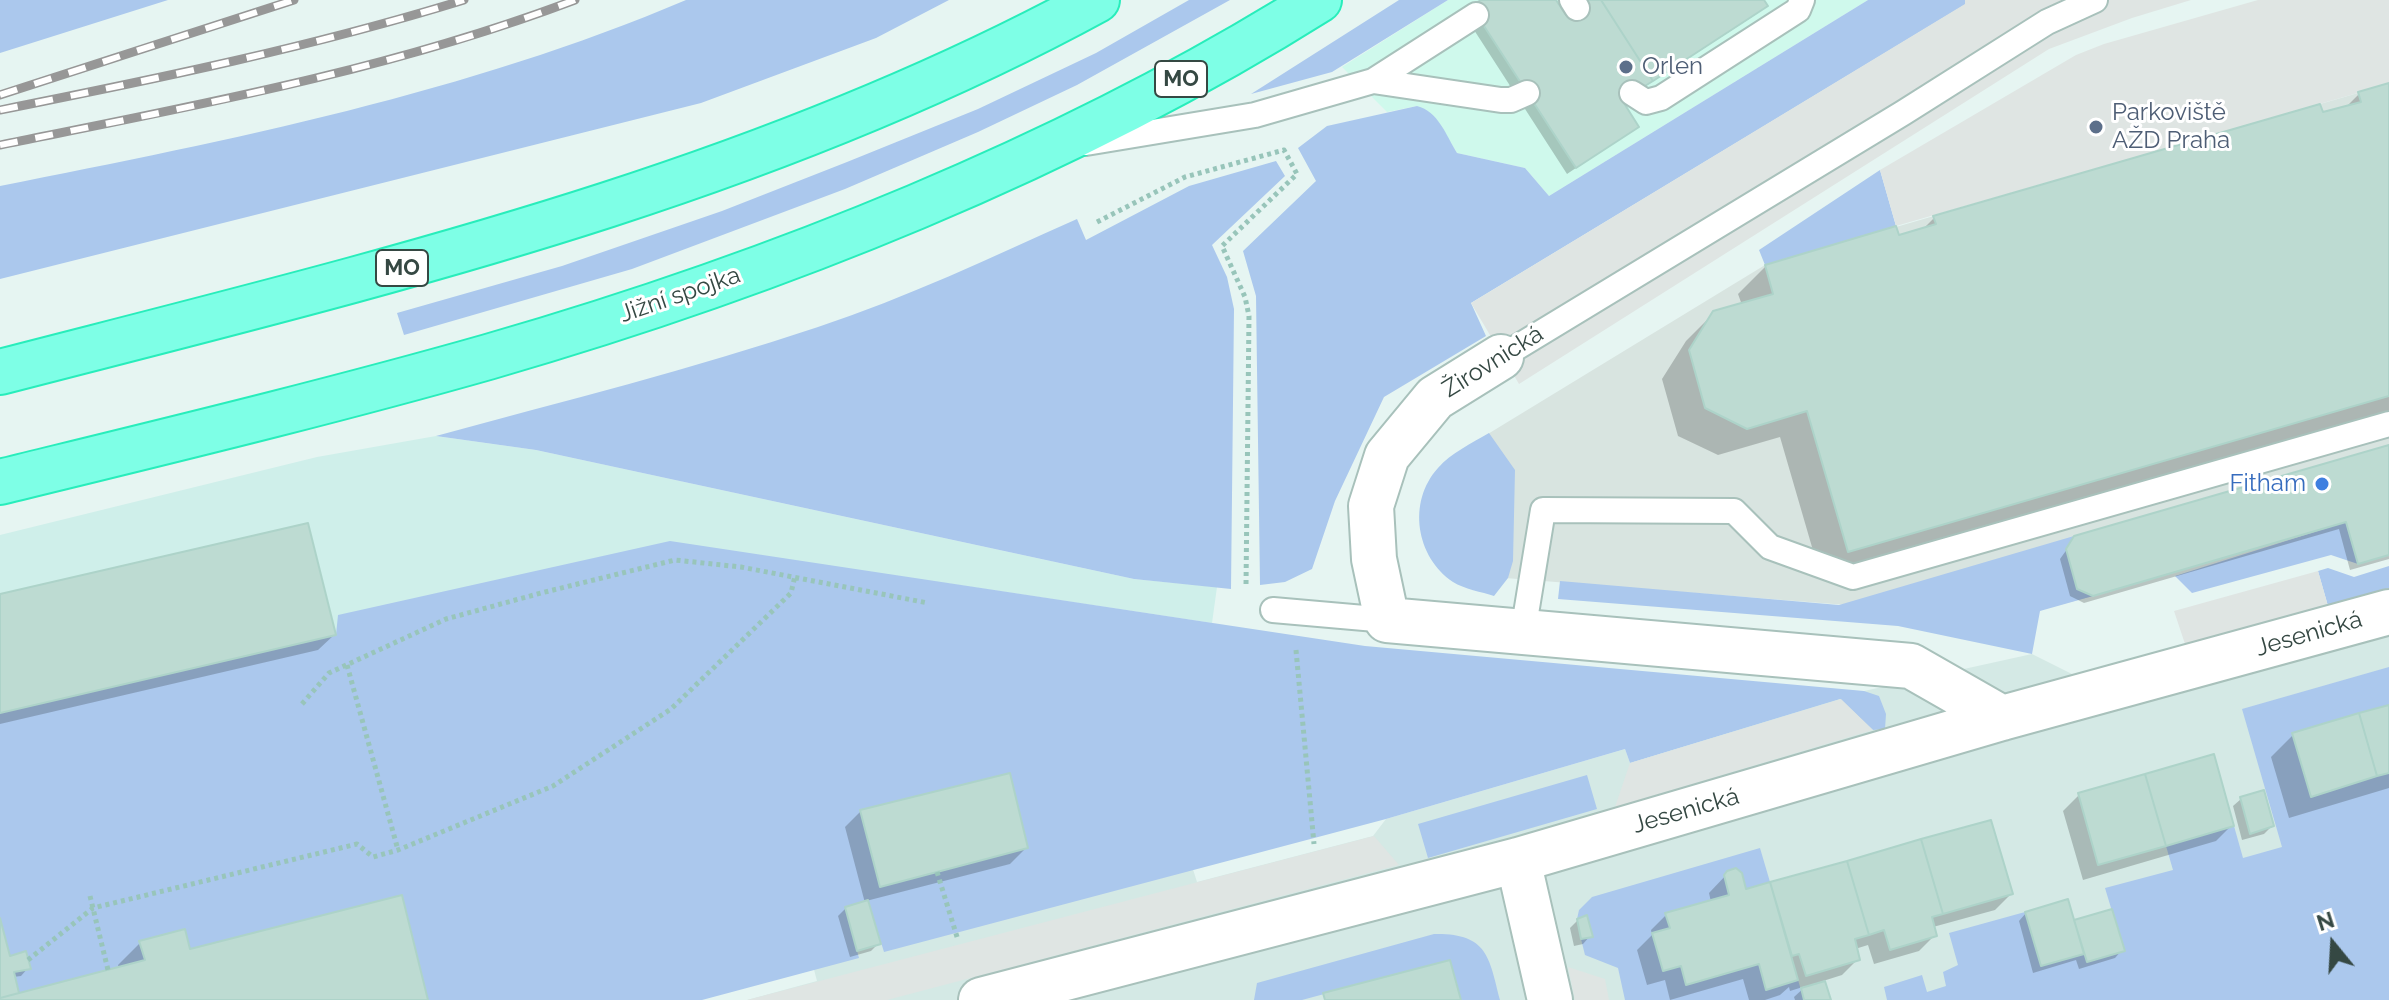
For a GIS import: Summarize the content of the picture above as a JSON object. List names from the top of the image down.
{
  "streets": {
    "highway": ["MO", "Jižní spojka"],
    "street": ["Žirovnická", "Jesenická"]
  },
  "places": ["Orlen", "Parkoviště AŽD Praha", "Fitham"],
  "north": "top"
}
